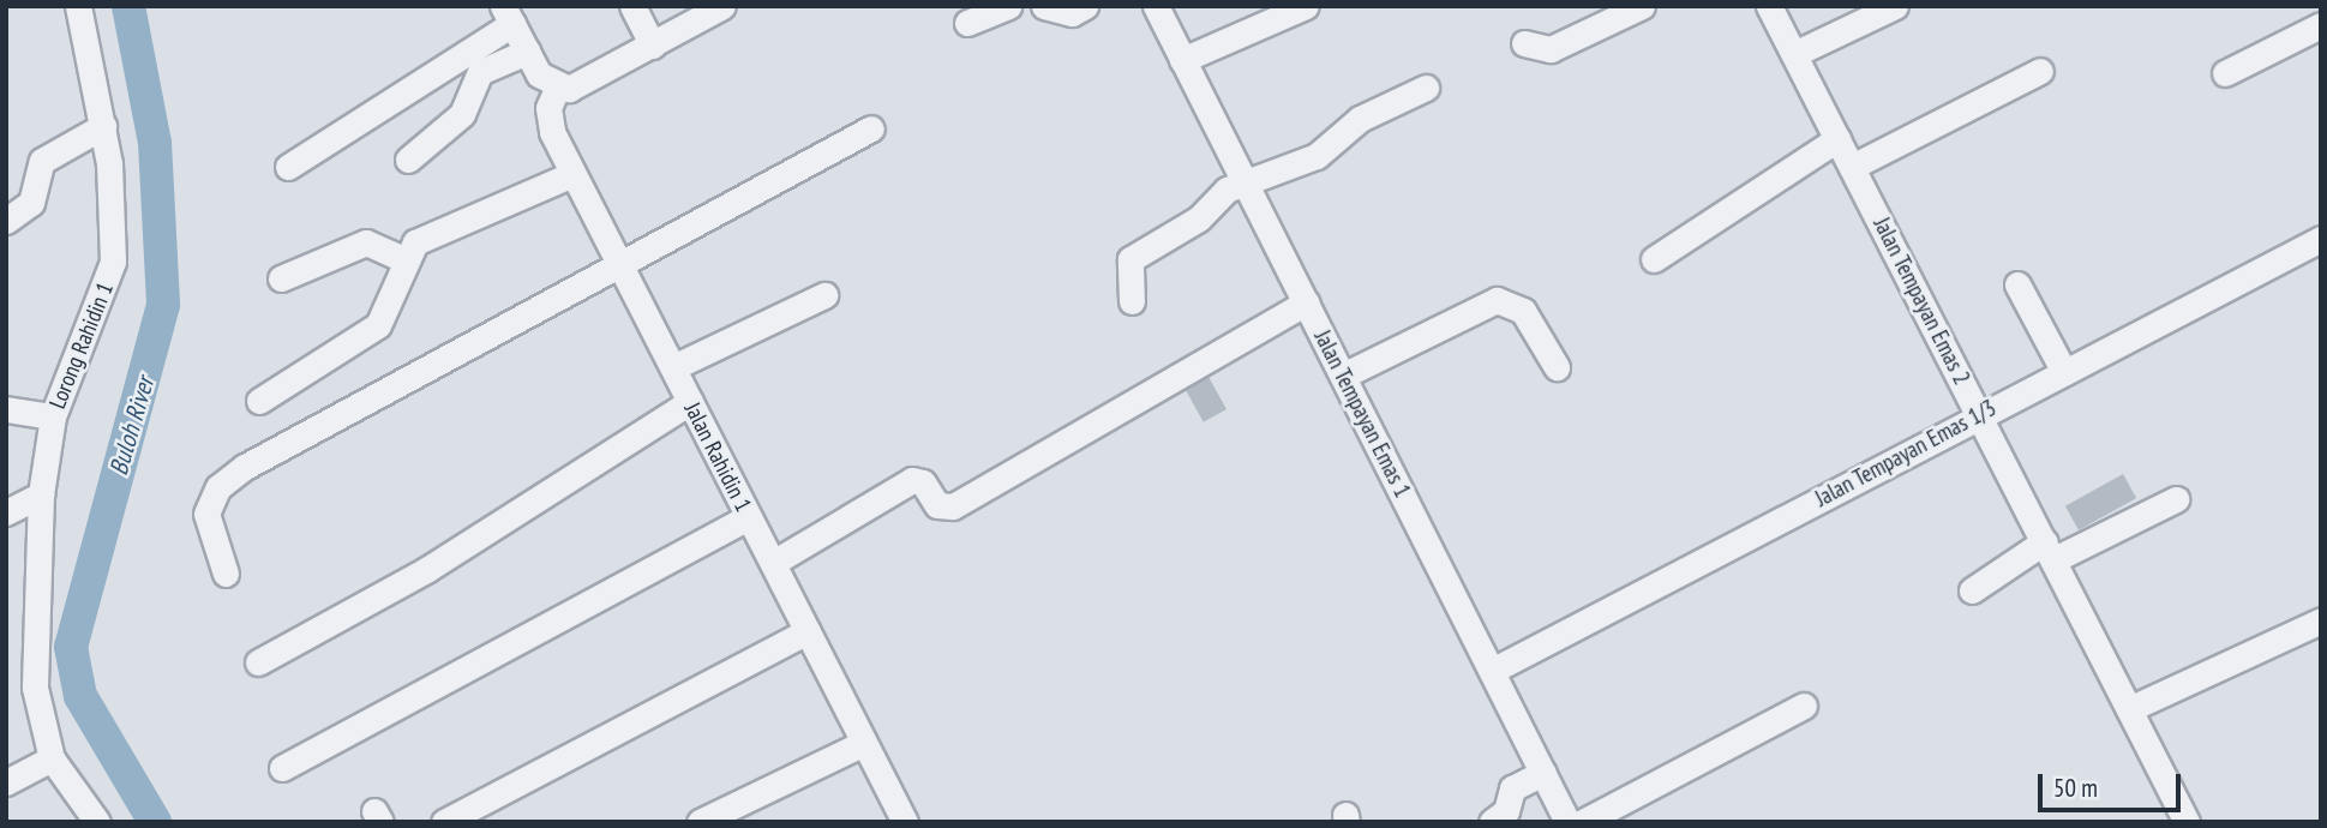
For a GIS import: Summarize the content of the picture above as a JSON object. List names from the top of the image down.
{
  "streets": {
    "street": [
      "Jalan Tempayan Emas 2",
      "Lorong Rahidin 1",
      "Jalan Tempayan Emas 1",
      "Jalan Tempayan Emas 1/3",
      "Jalan Rahidin 1"
    ]
  },
  "crossings": [
    ["Jalan Tempayan Emas 2", "Jalan Tempayan Emas 1/3"],
    ["Jalan Tempayan Emas 1", "Jalan Tempayan Emas 1/3"]
  ],
  "water": ["Buloh River"],
  "scale_bar": "50 m"
}
